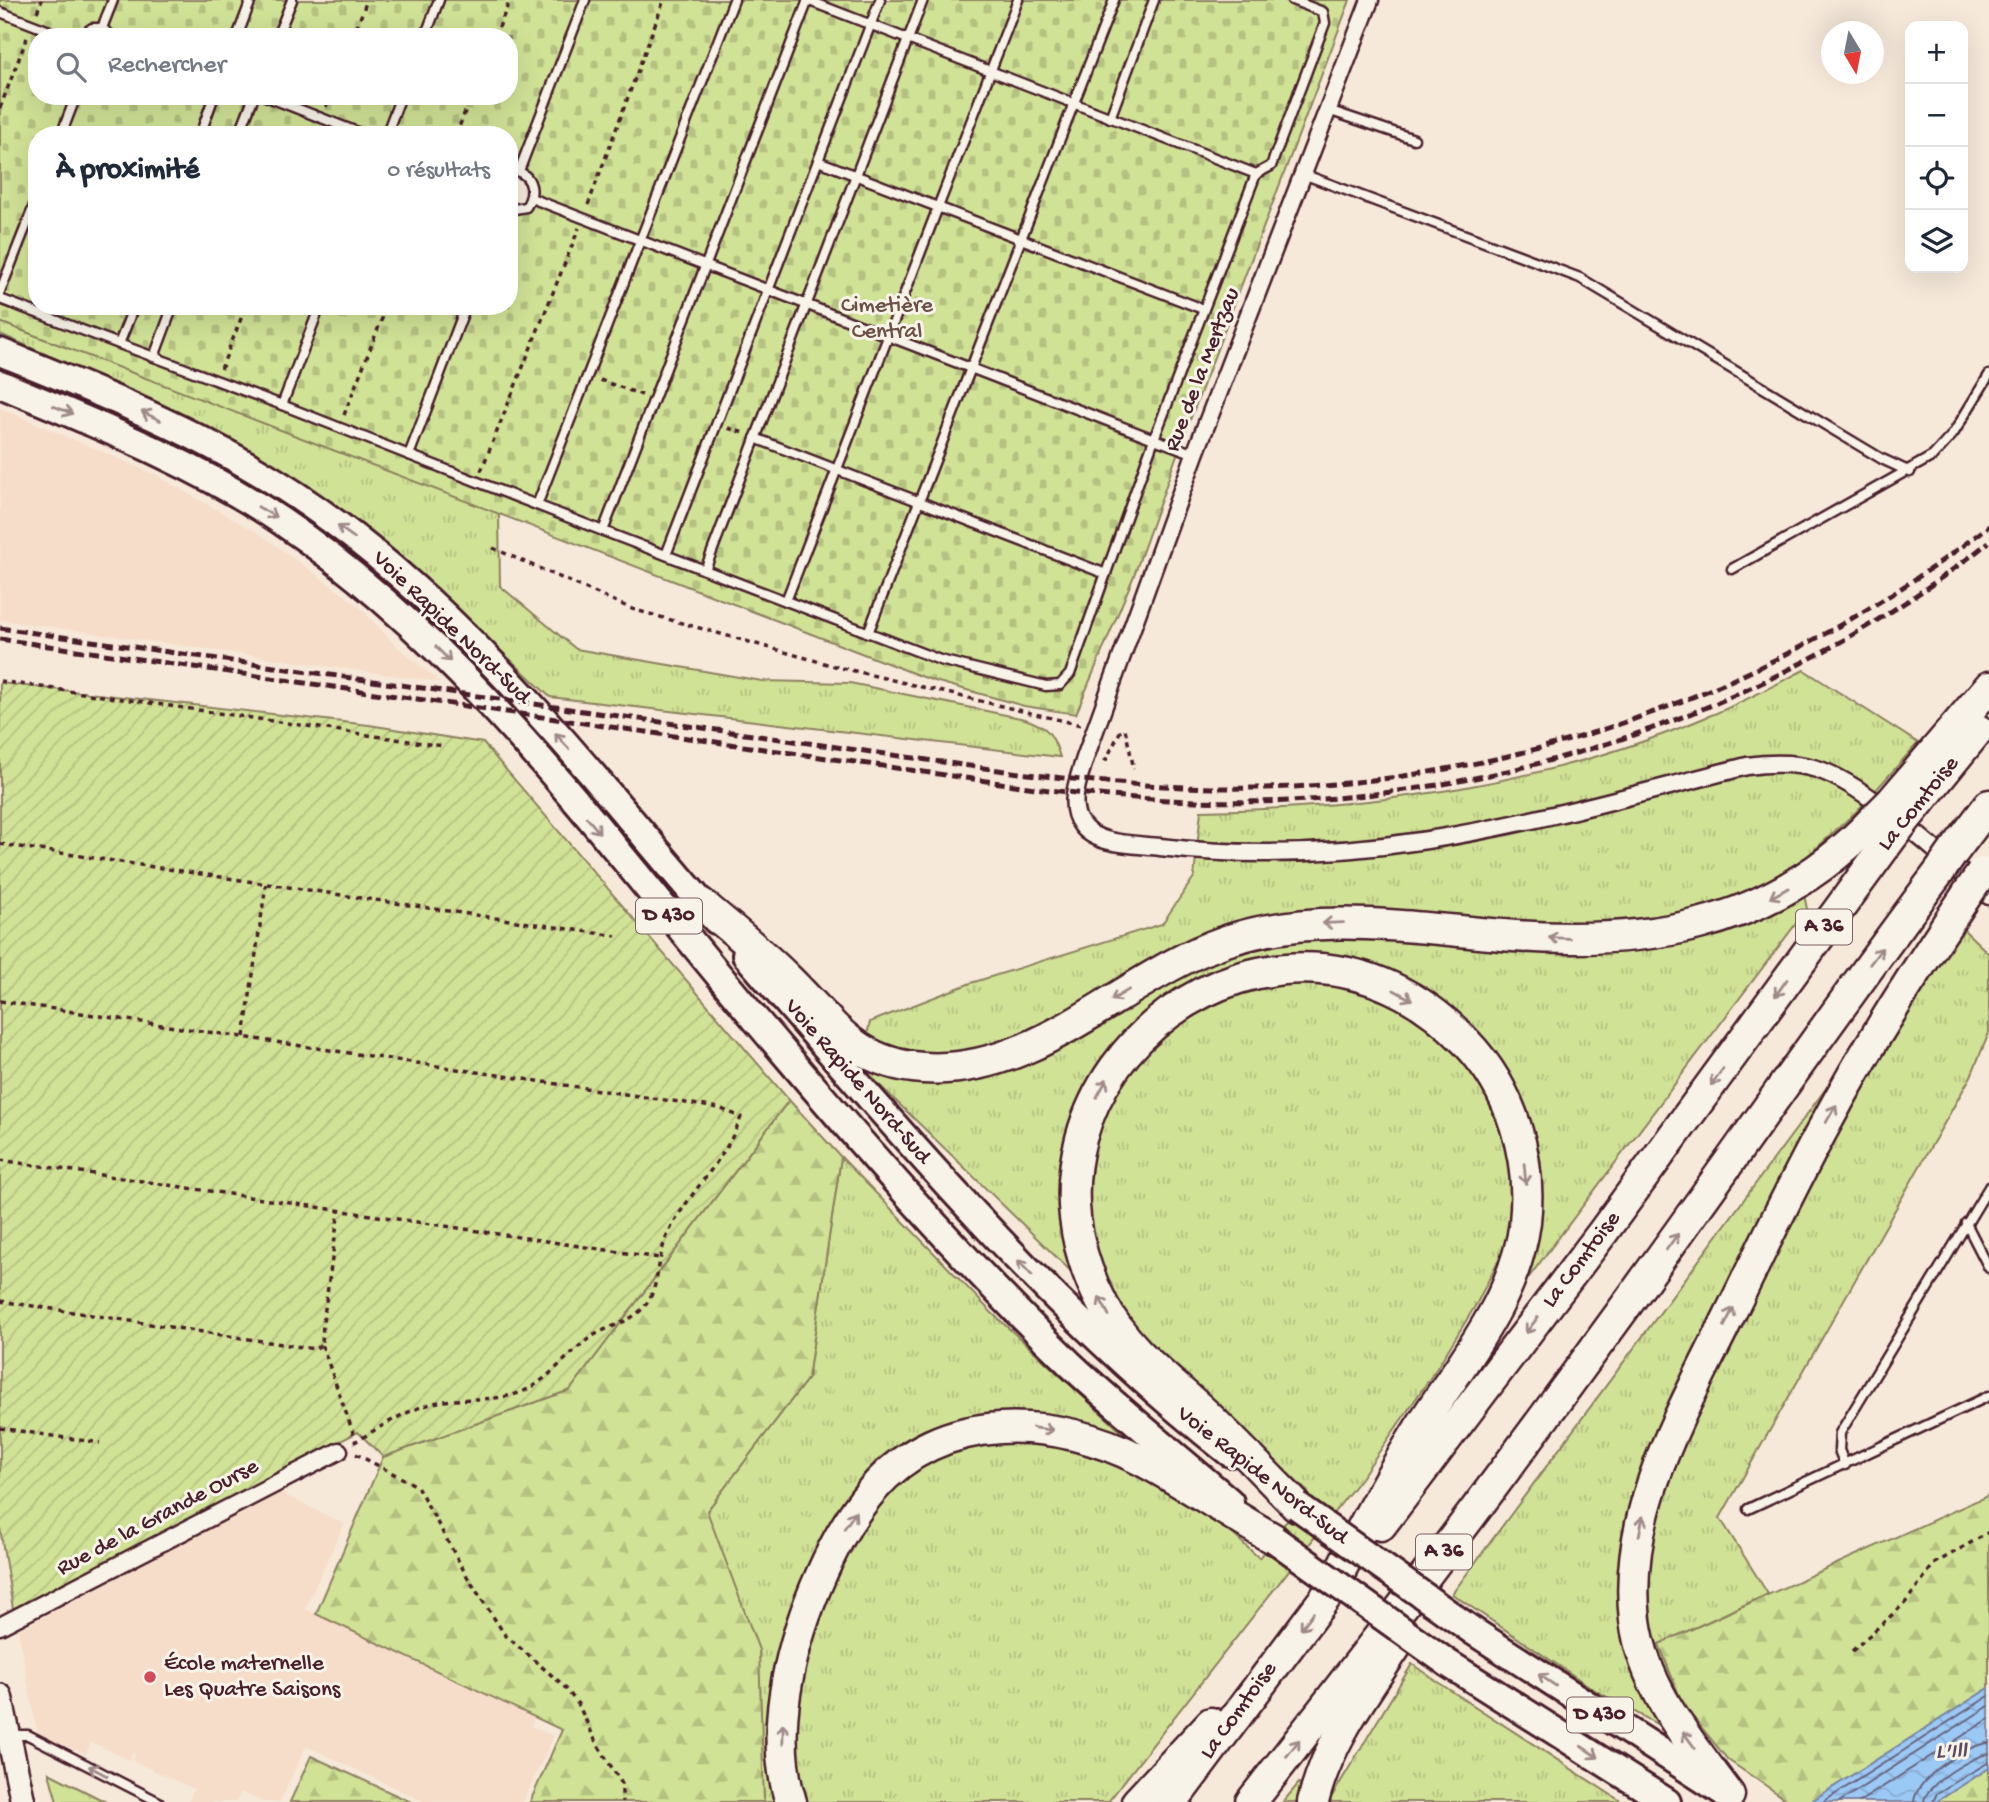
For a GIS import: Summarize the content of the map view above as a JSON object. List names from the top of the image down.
{
  "streets": {
    "highway": [
      "Voie Rapide Nord-Sud",
      "La Comtoise",
      "D 430",
      "A 36"
    ],
    "street": ["Rue de la Mertzau", "Rue de la Grande Ourse"]
  },
  "water": ["L'Ill"],
  "parks": ["Cimetière Central"],
  "places": ["École maternelle Les Quatre Saisons"],
  "north": "bottom",
  "page": {
    "map_buttons": ["+", "−"],
    "search": "Rechercher",
    "heading": ["À proximité", "0 résultats"]
  }
}
